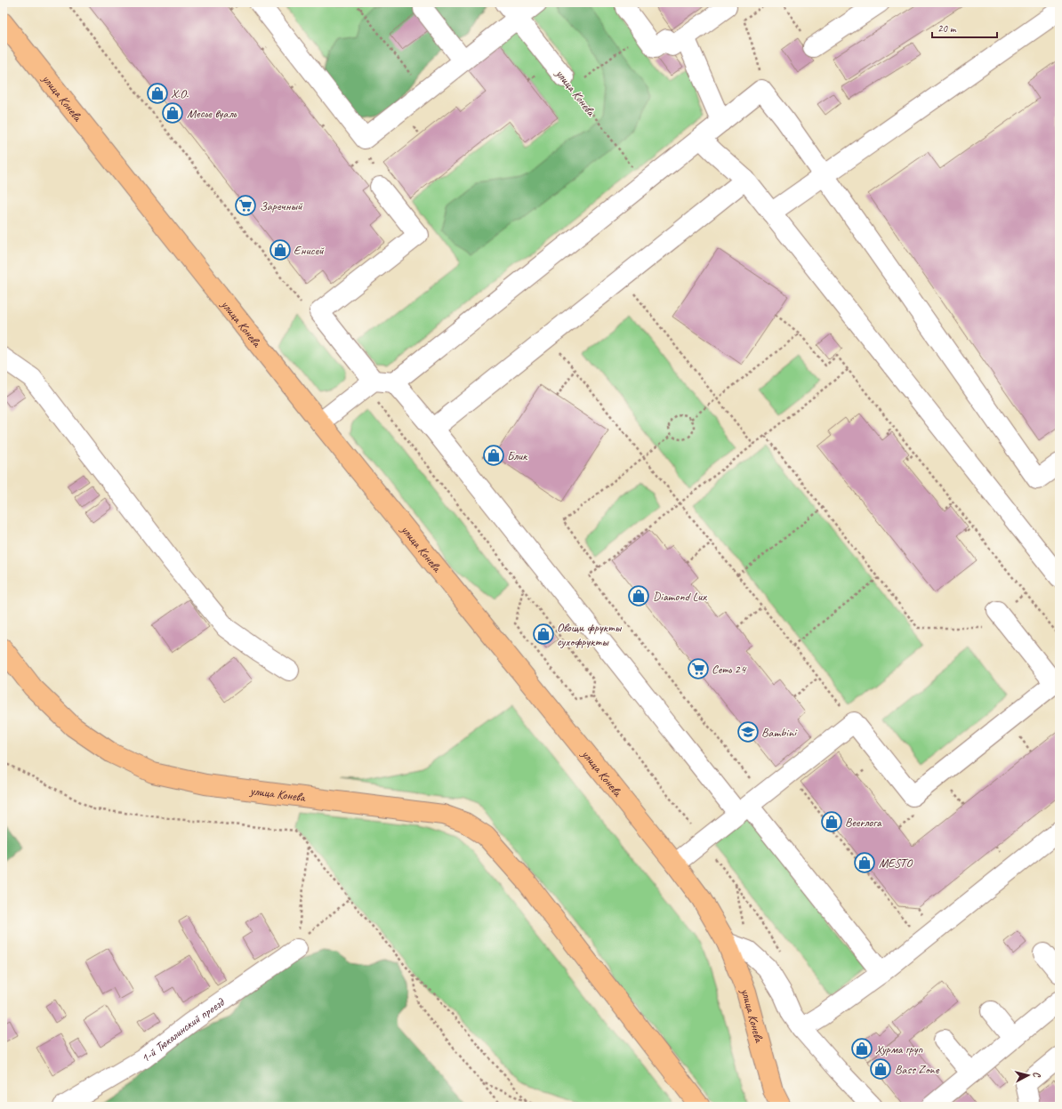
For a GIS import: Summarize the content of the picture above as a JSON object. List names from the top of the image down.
{
  "streets": {
    "main road": ["улица Конева"],
    "street": ["1-й Тюкалинский проезд"]
  },
  "places": {
    "shop": [
      "X.O.",
      "Месье вуаль",
      "Енисей",
      "Блик",
      "Diamond Lux",
      "Овощи фрукты сухофрукты",
      "Beerлога",
      "MESTO",
      "Хурма груп",
      "Bass Zone"
    ],
    "supermarket": ["Заречный", "Сеть 24"],
    "school or university": ["Bambini"]
  },
  "scale_bar": "20 m",
  "north": "right"
}
